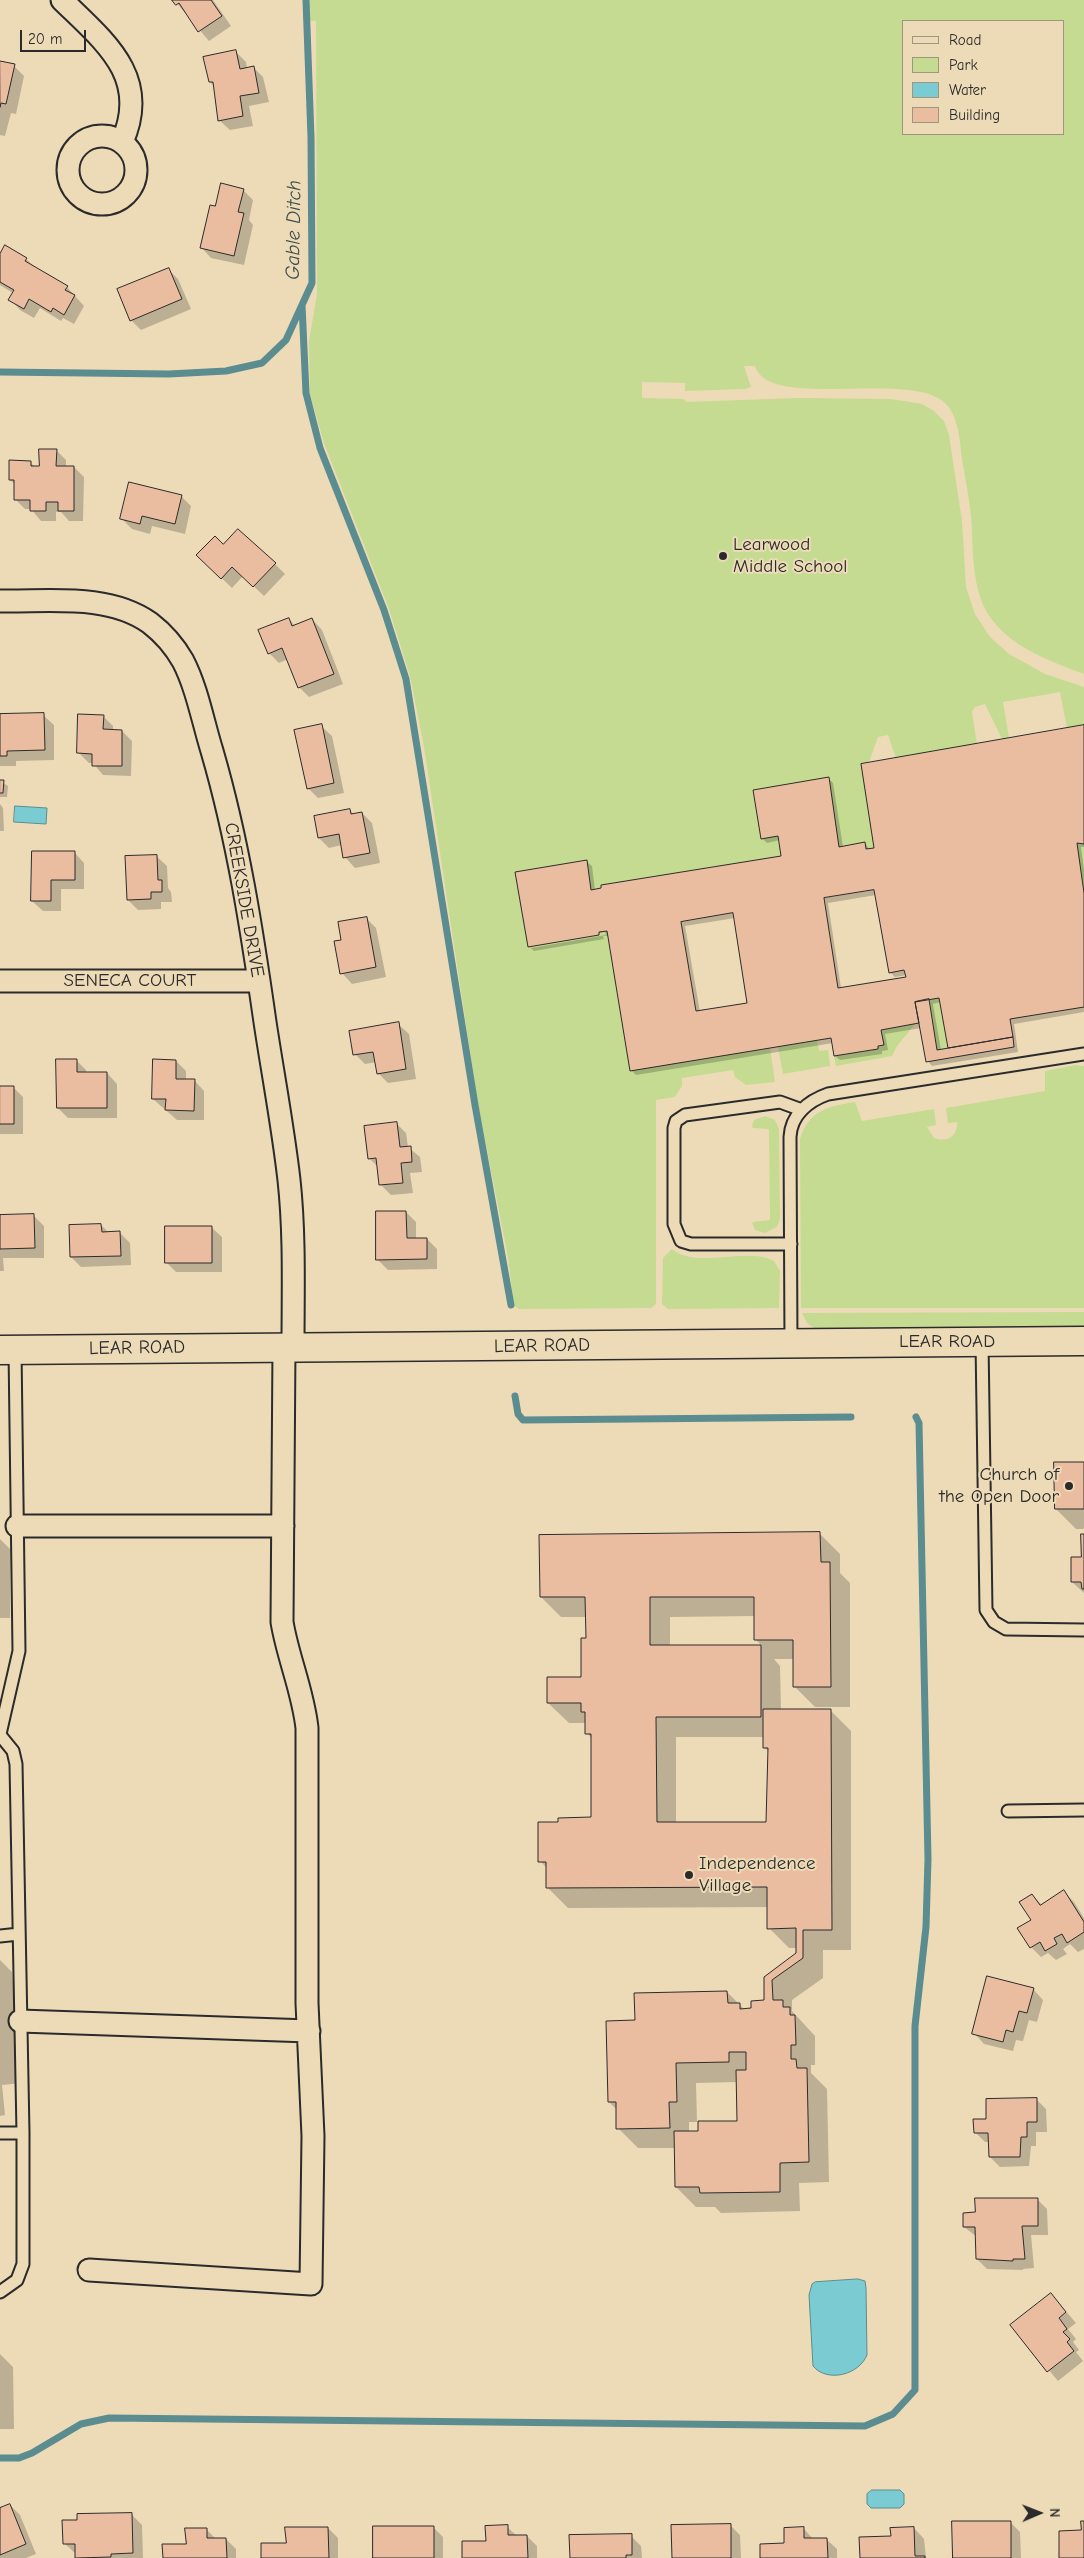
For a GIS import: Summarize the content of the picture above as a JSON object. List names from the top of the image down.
{
  "streets": {
    "street": ["CREEKSIDE DRIVE", "SENECA COURT", "LEAR ROAD"]
  },
  "crossings": [
    ["CREEKSIDE DRIVE", "SENECA COURT"],
    ["CREEKSIDE DRIVE", "LEAR ROAD"]
  ],
  "water": ["Gable Ditch"],
  "places": ["Learwood Middle School", "Church of the Open Door", "Independence Village"],
  "legend": [
    "Road",
    "Park",
    "Water",
    "Building"
  ],
  "scale_bar": "20 m",
  "north": "right"
}
